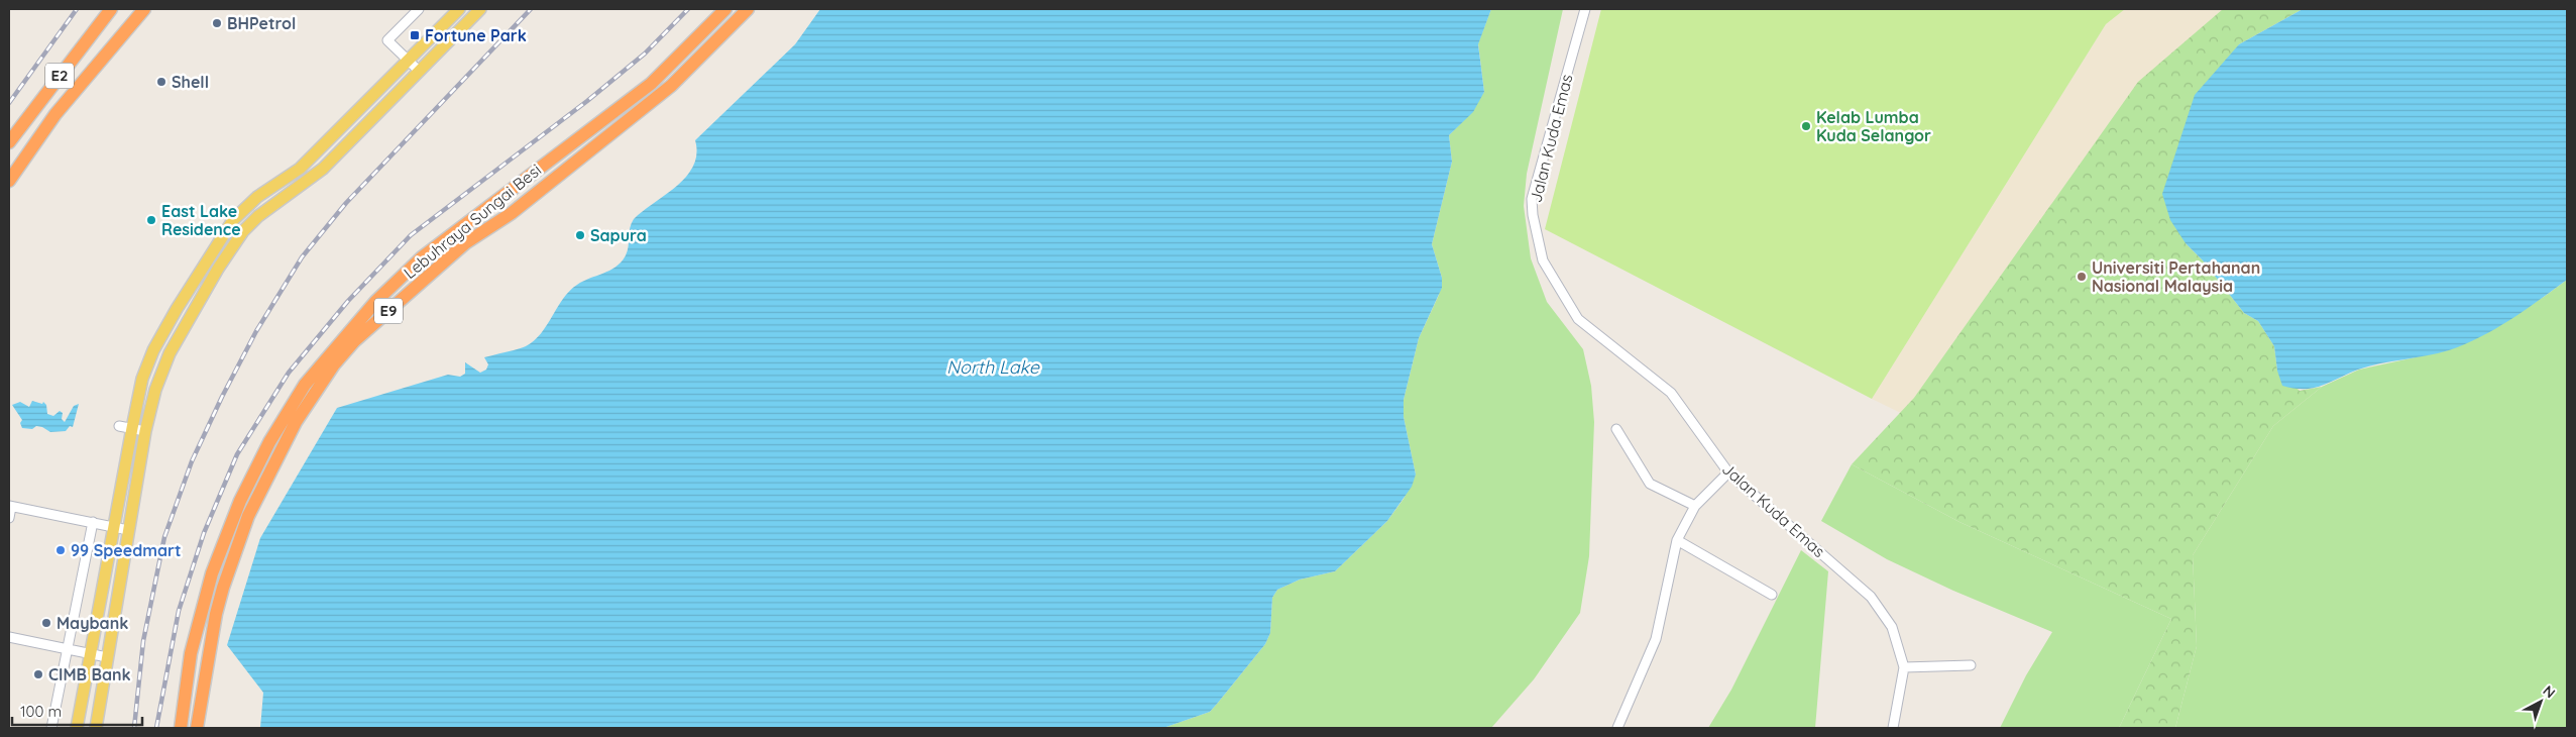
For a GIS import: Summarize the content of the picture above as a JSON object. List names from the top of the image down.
{
  "streets": {
    "highway": ["E2", "Lebuhraya Sungai Besi", "E9"],
    "street": ["Jalan Kuda Emas"]
  },
  "water": ["North Lake"],
  "places": {
    "other": [
      "BHPetrol",
      "Shell",
      "Kelab Lumba Kuda Selangor",
      "East Lake Residence",
      "Sapura",
      "Universiti Pertahanan Nasional Malaysia",
      "99 Speedmart",
      "Maybank",
      "CIMB Bank"
    ],
    "transit": ["Fortune Park"]
  },
  "scale_bar": "100 m",
  "north": "top right"
}
